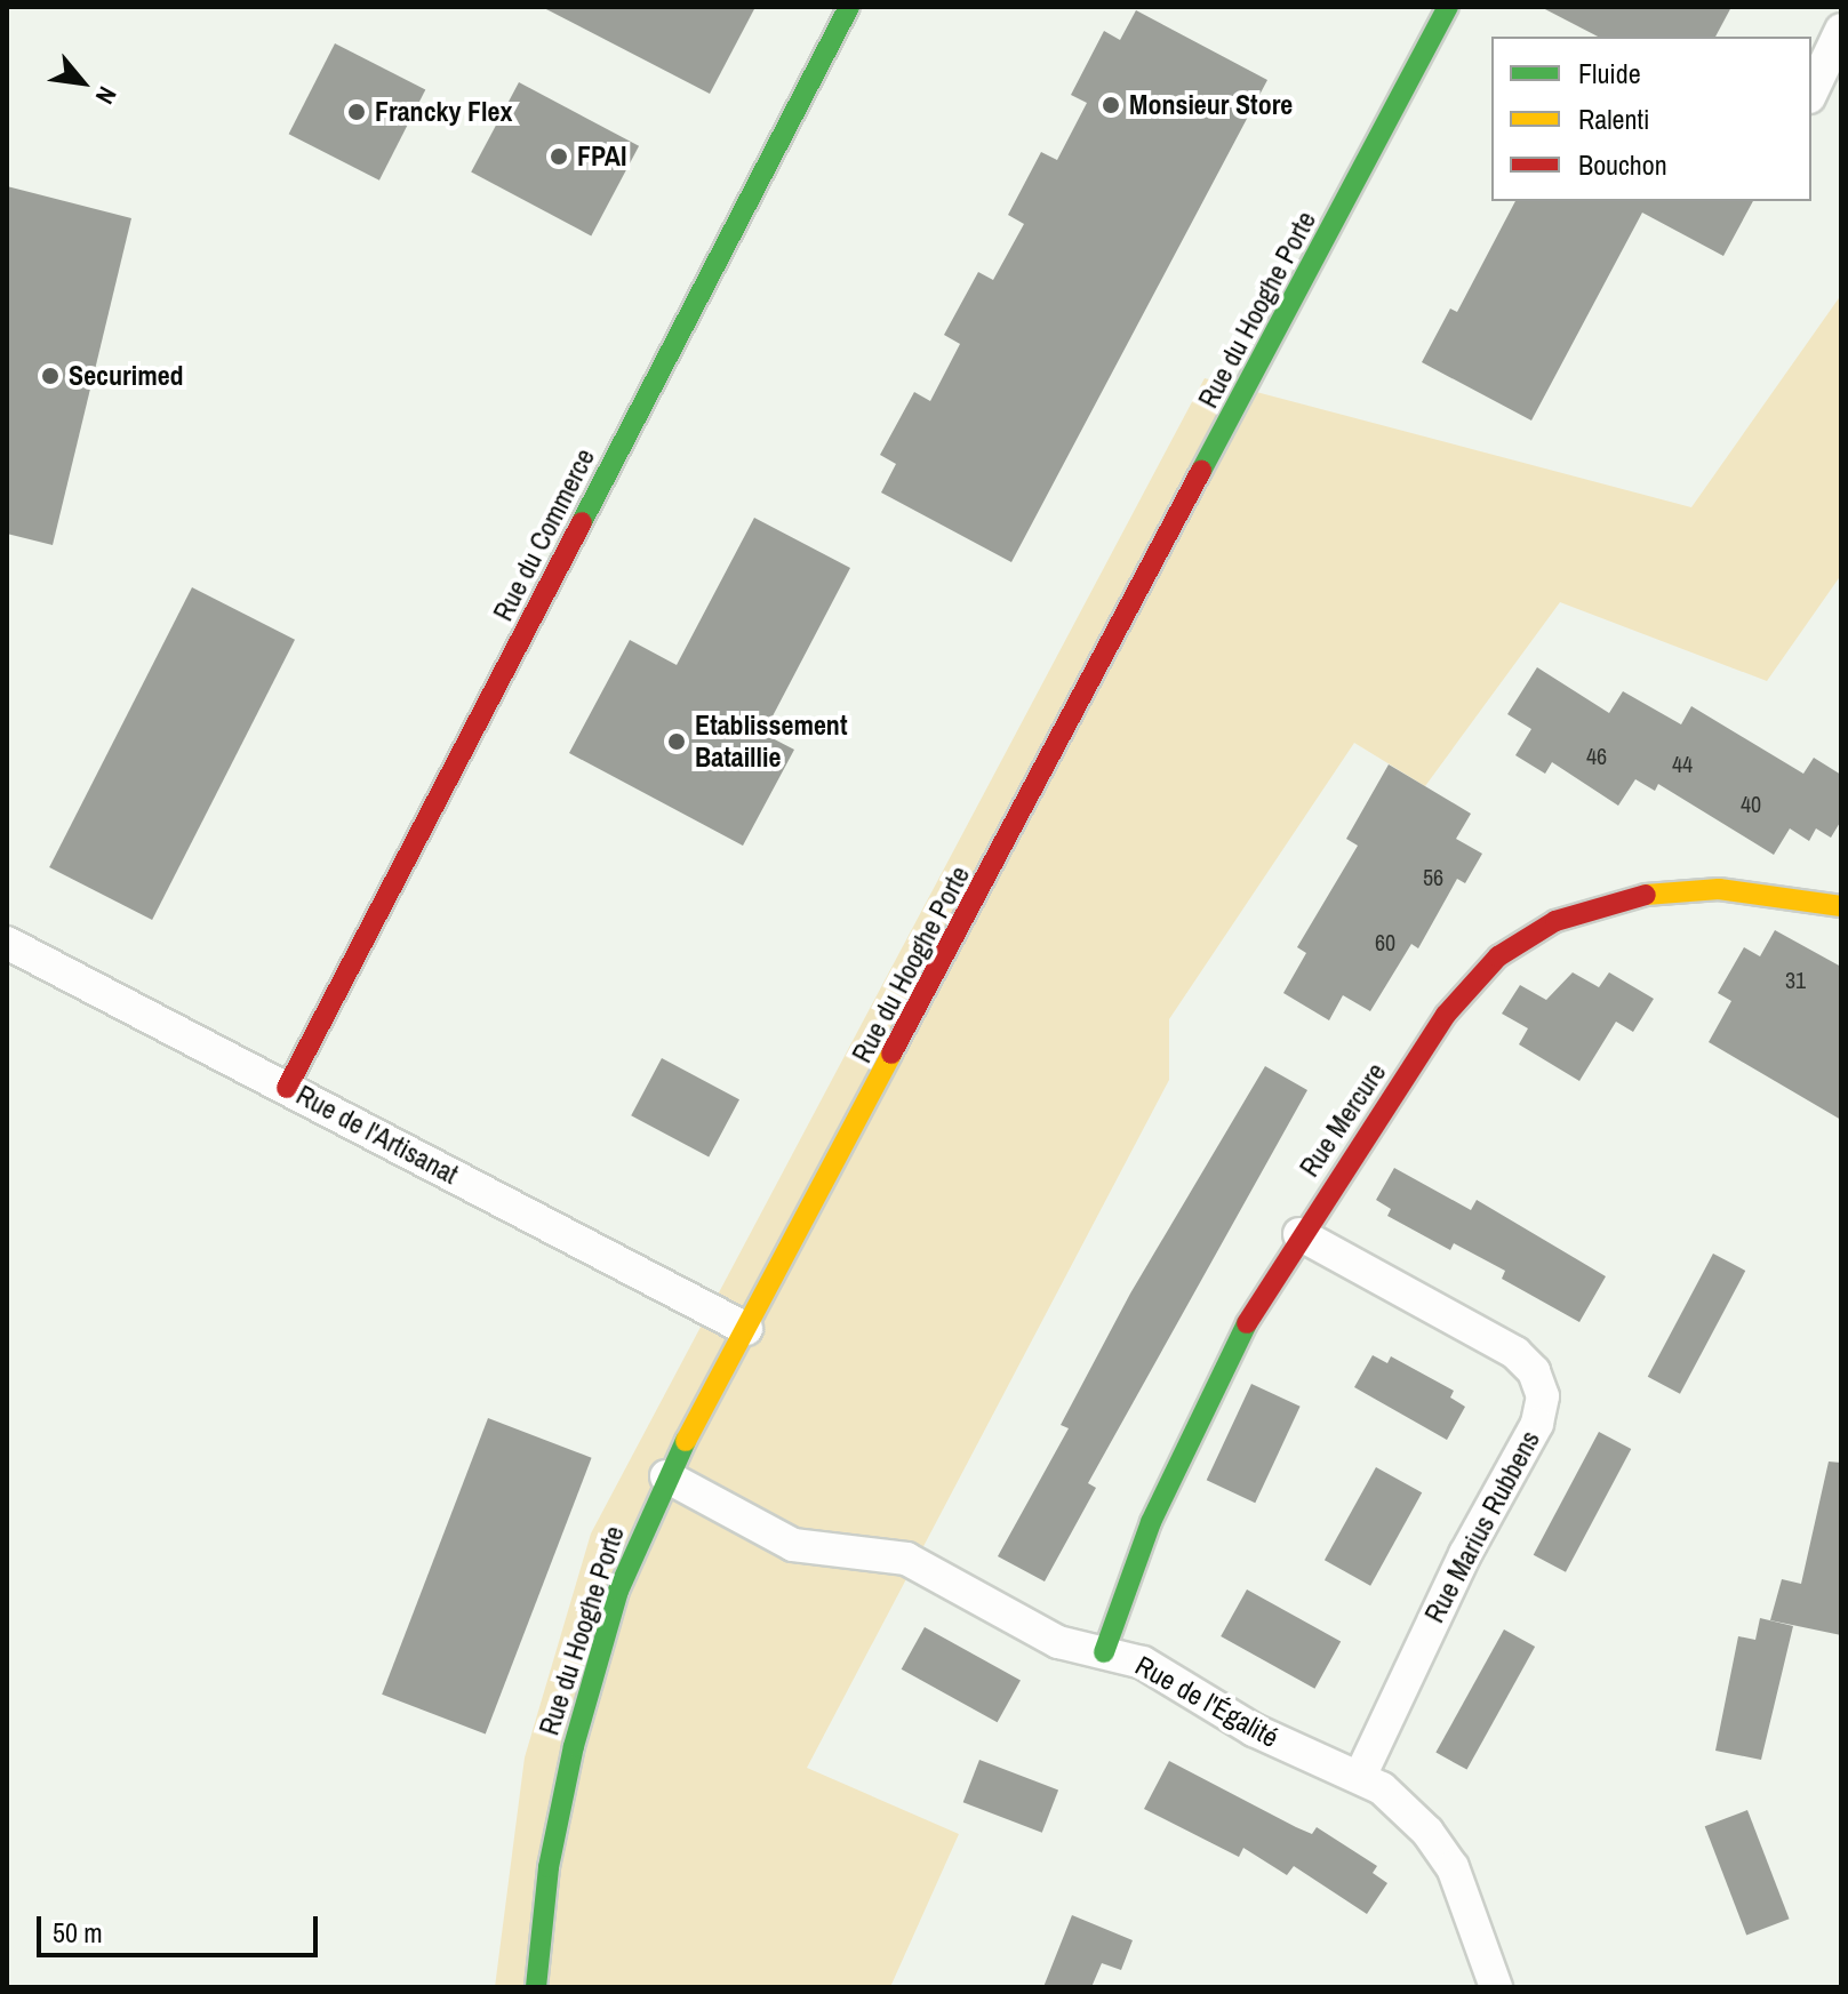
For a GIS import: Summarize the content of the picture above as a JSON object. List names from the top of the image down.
{
  "streets": {
    "street": [
      "Rue du Hooghe Porte",
      "Rue du Commerce",
      "Rue Mercure",
      "Rue de l'Artisanat",
      "Rue Marius Rubbens",
      "Rue de l'Égalité"
    ]
  },
  "crossings": [
    ["Rue du Hooghe Porte", "Rue de l'Artisanat"],
    ["Rue du Hooghe Porte", "Rue de l'Égalité"],
    ["Rue du Commerce", "Rue de l'Artisanat"],
    ["Rue Mercure", "Rue Marius Rubbens"],
    ["Rue Mercure", "Rue de l'Égalité"],
    ["Rue Marius Rubbens", "Rue de l'Égalité"]
  ],
  "places": [
    "Monsieur Store",
    "Francky Flex",
    "FPAI",
    "Securimed",
    "Etablissement Bataillie"
  ],
  "house_numbers": [
    "46",
    "44",
    "40",
    "56",
    "60",
    "31"
  ],
  "legend": ["Fluide", "Ralenti", "Bouchon"],
  "scale_bar": "50 m",
  "north": "bottom right"
}
